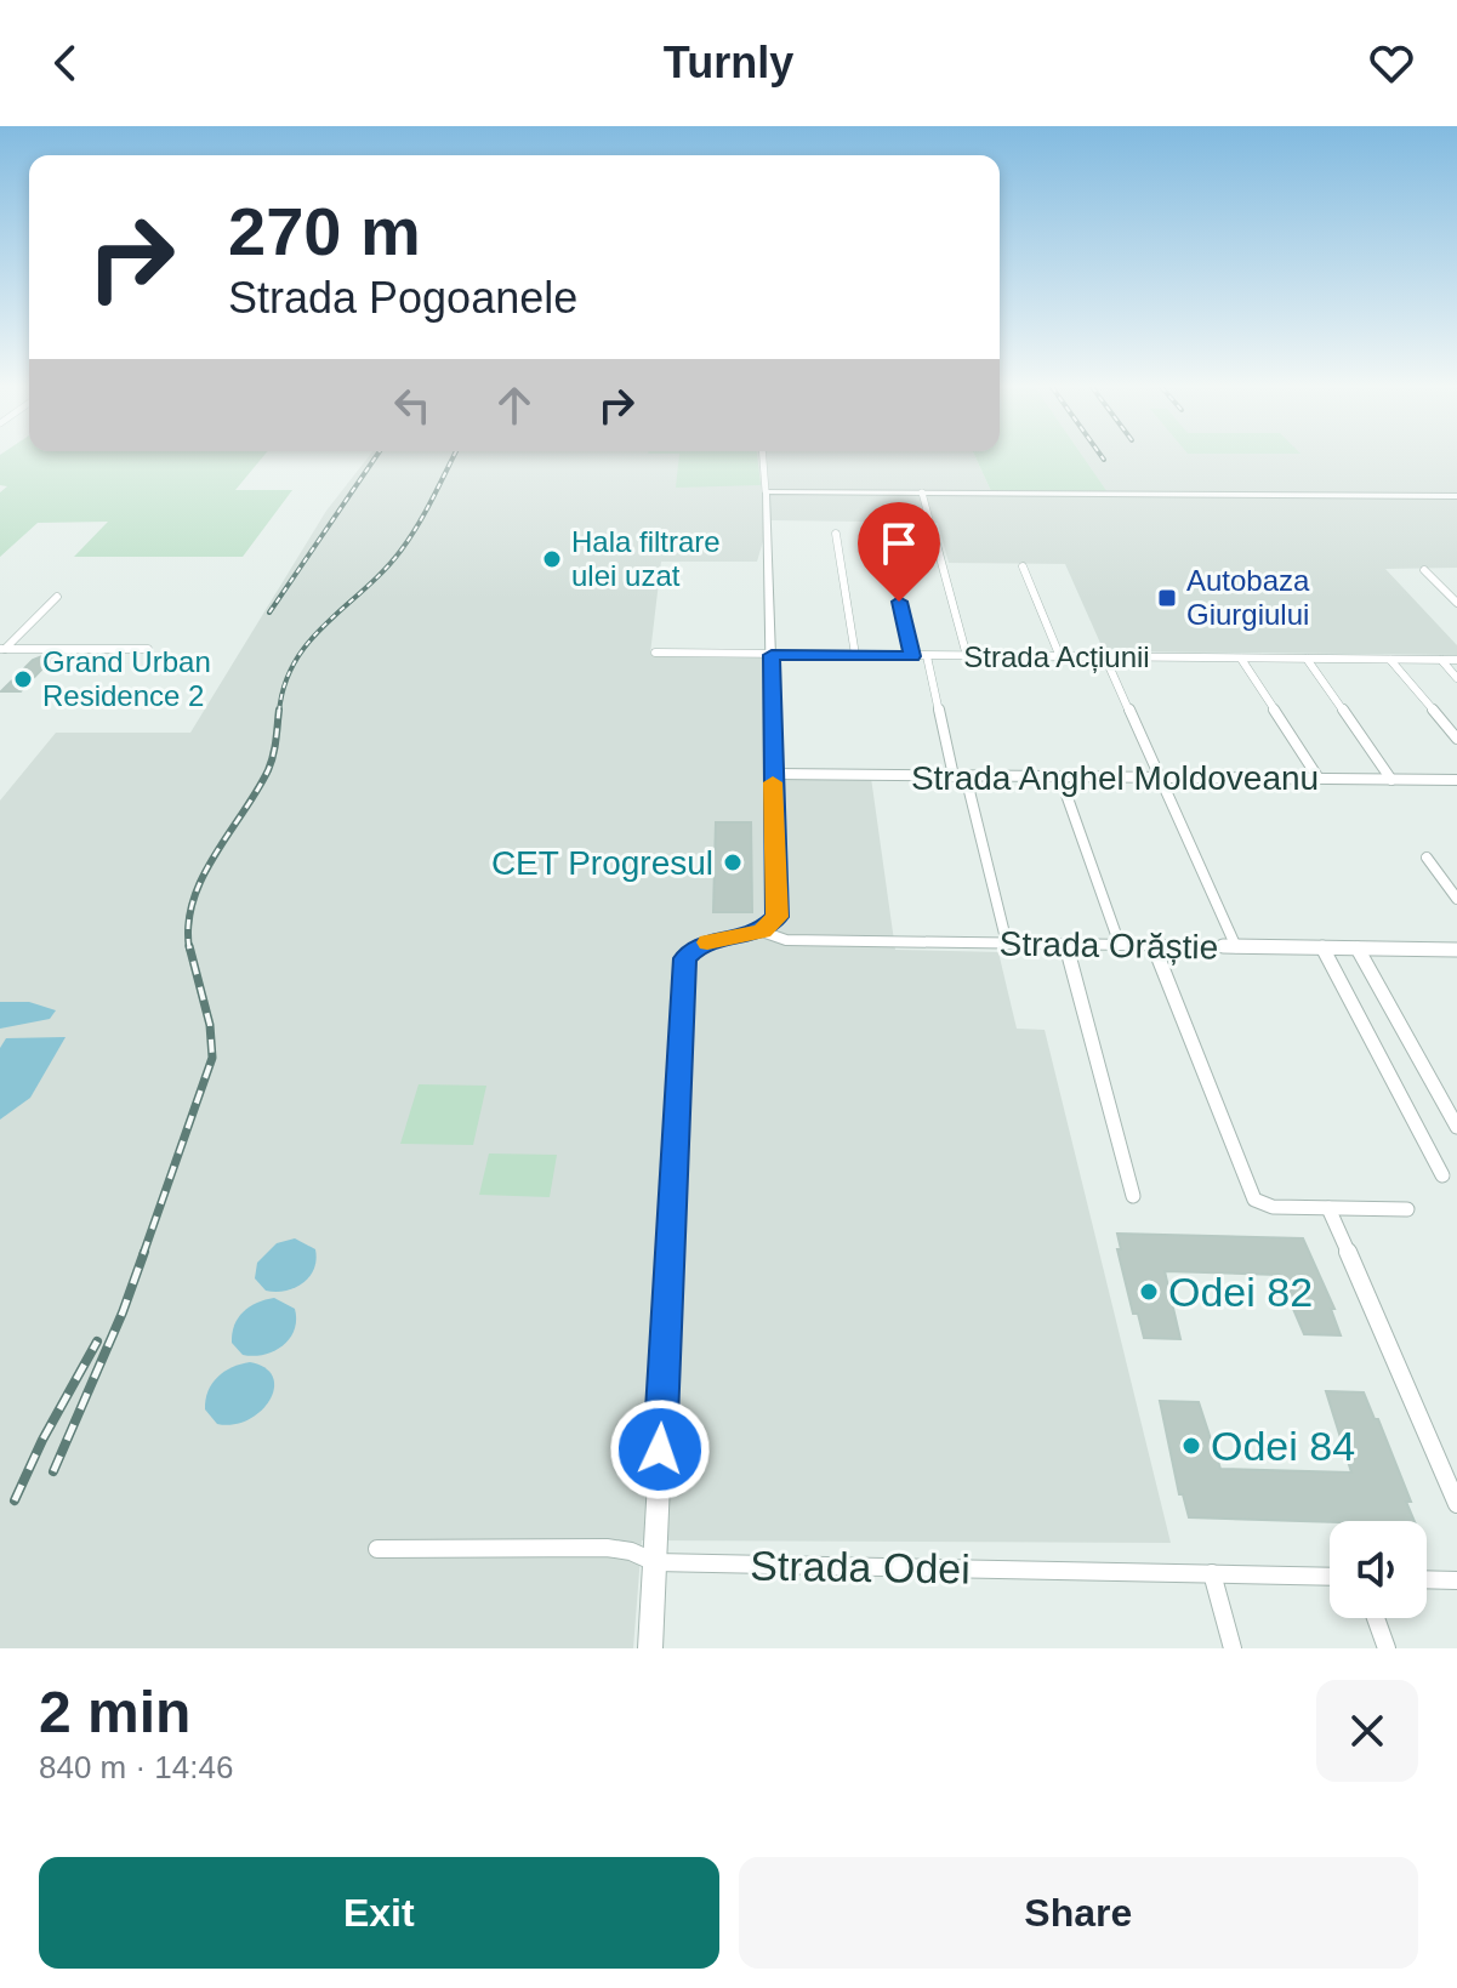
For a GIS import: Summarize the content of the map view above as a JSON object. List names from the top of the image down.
{
  "streets": {
    "street": [
      "Strada Acțiunii",
      "Strada Anghel Moldoveanu",
      "Strada Orăștie",
      "Strada Odei"
    ]
  },
  "places": {
    "other": [
      "Hala filtrare ulei uzat",
      "Grand Urban Residence 2",
      "CET Progresul",
      "Odei 82",
      "Odei 84"
    ],
    "transit": ["Autobaza Giurgiului"]
  },
  "page": {
    "header": "Turnly",
    "turn": ["270 m", "Strada Pogoanele"],
    "heading": ["2 min", "840 m · 14:46"],
    "buttons": ["Exit", "Share"]
  }
}
